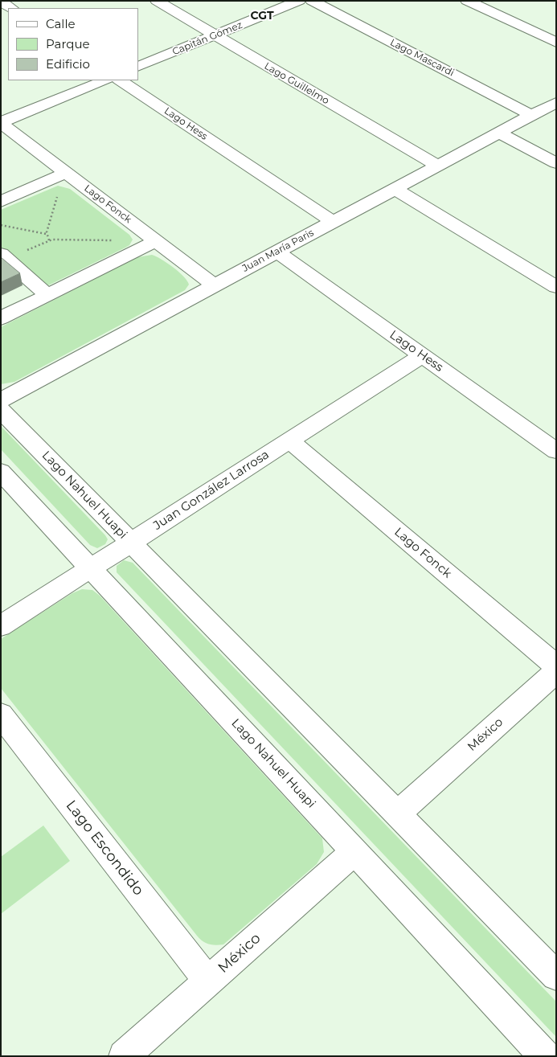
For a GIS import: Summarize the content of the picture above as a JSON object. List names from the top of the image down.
{
  "streets": {
    "street": [
      "Capitán Gómez",
      "Lago Mascardi",
      "Lago Guillelmo",
      "Lago Hess",
      "Lago Fonck",
      "Juan María Paris",
      "Juan González Larrosa",
      "Lago Nahuel Huapi",
      "México",
      "Lago Escondido"
    ]
  },
  "crossings": [
    ["Capitán Gómez", "Lago Guillelmo"],
    ["Lago Mascardi", "Juan María Paris"],
    ["Lago Guillelmo", "Juan María Paris"],
    ["Lago Hess", "Juan María Paris"],
    ["Lago Hess", "Juan González Larrosa"],
    ["Lago Fonck", "Juan María Paris"],
    ["Lago Fonck", "Juan González Larrosa"],
    ["Juan González Larrosa", "Lago Nahuel Huapi"],
    ["Lago Nahuel Huapi", "México"],
    ["México", "Lago Escondido"]
  ],
  "districts": ["CGT"],
  "legend": ["Calle", "Parque", "Edificio"]
}
